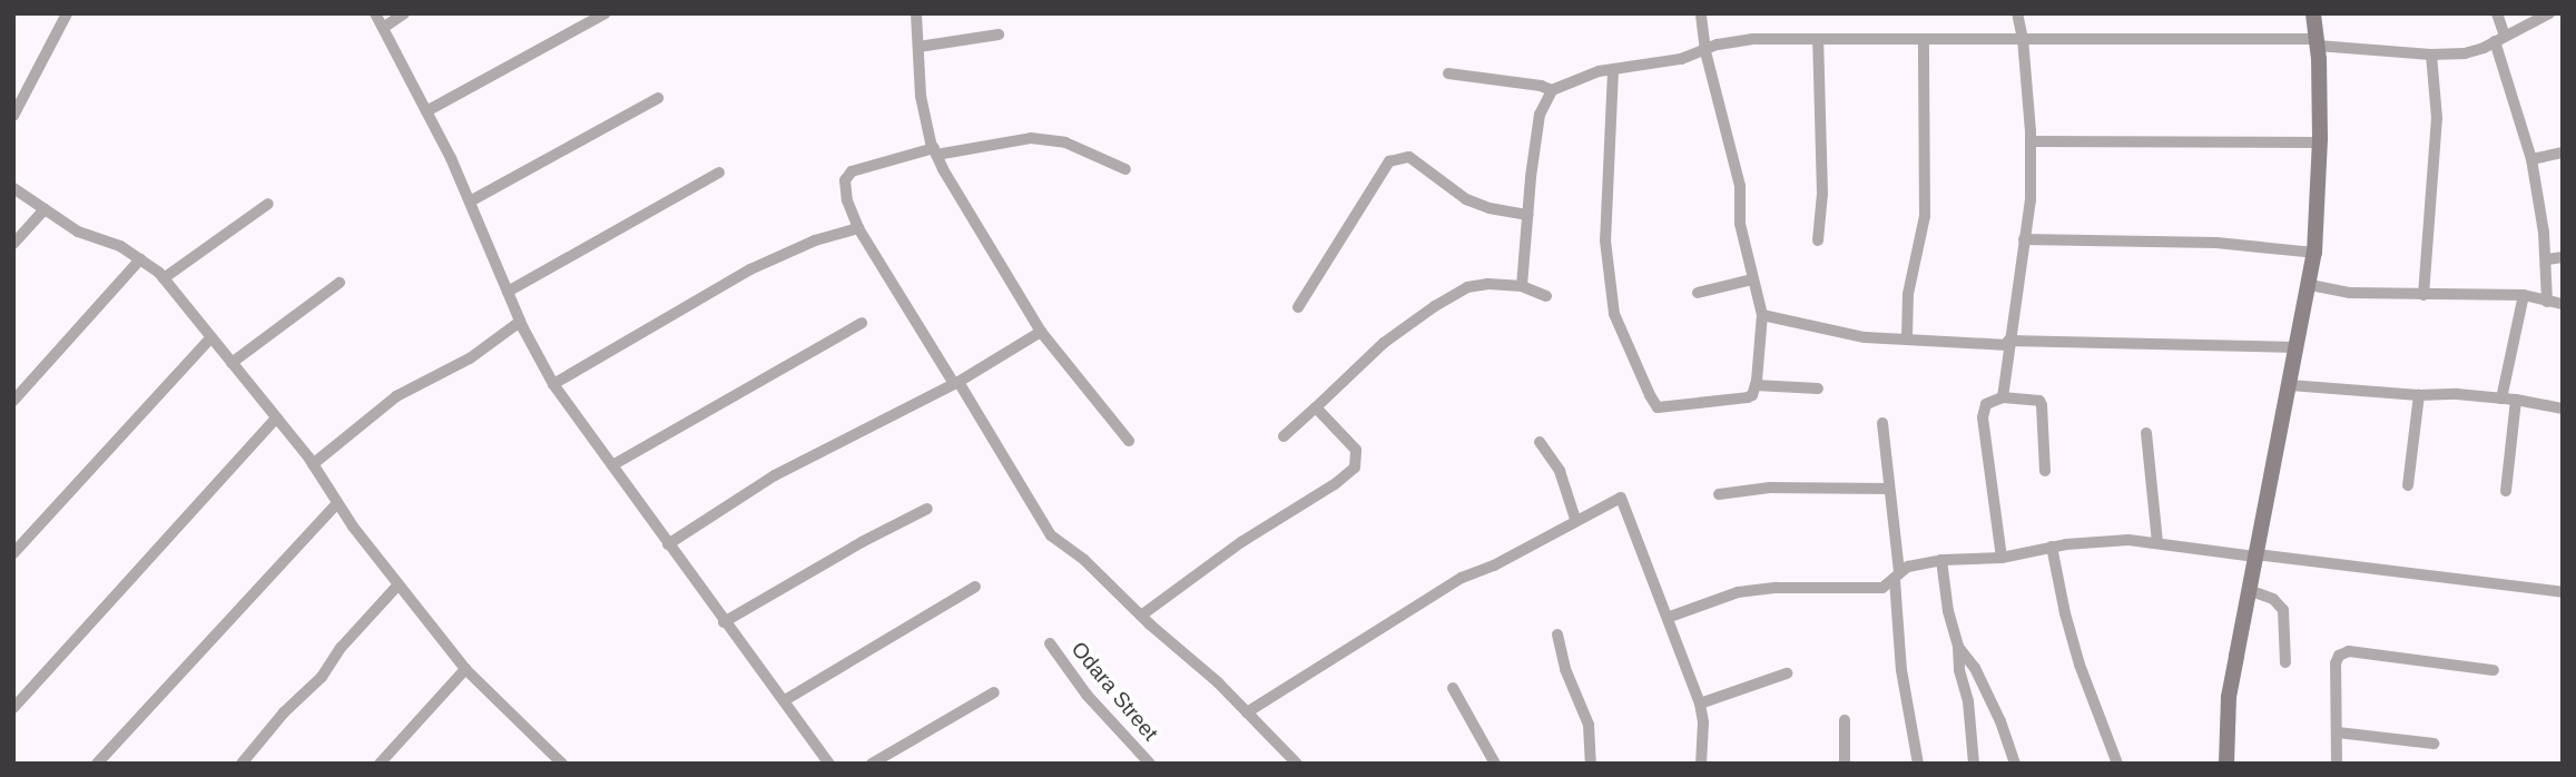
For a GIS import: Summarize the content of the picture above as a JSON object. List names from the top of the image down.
{
  "streets": {
    "street": ["Odara Street"]
  }
}
